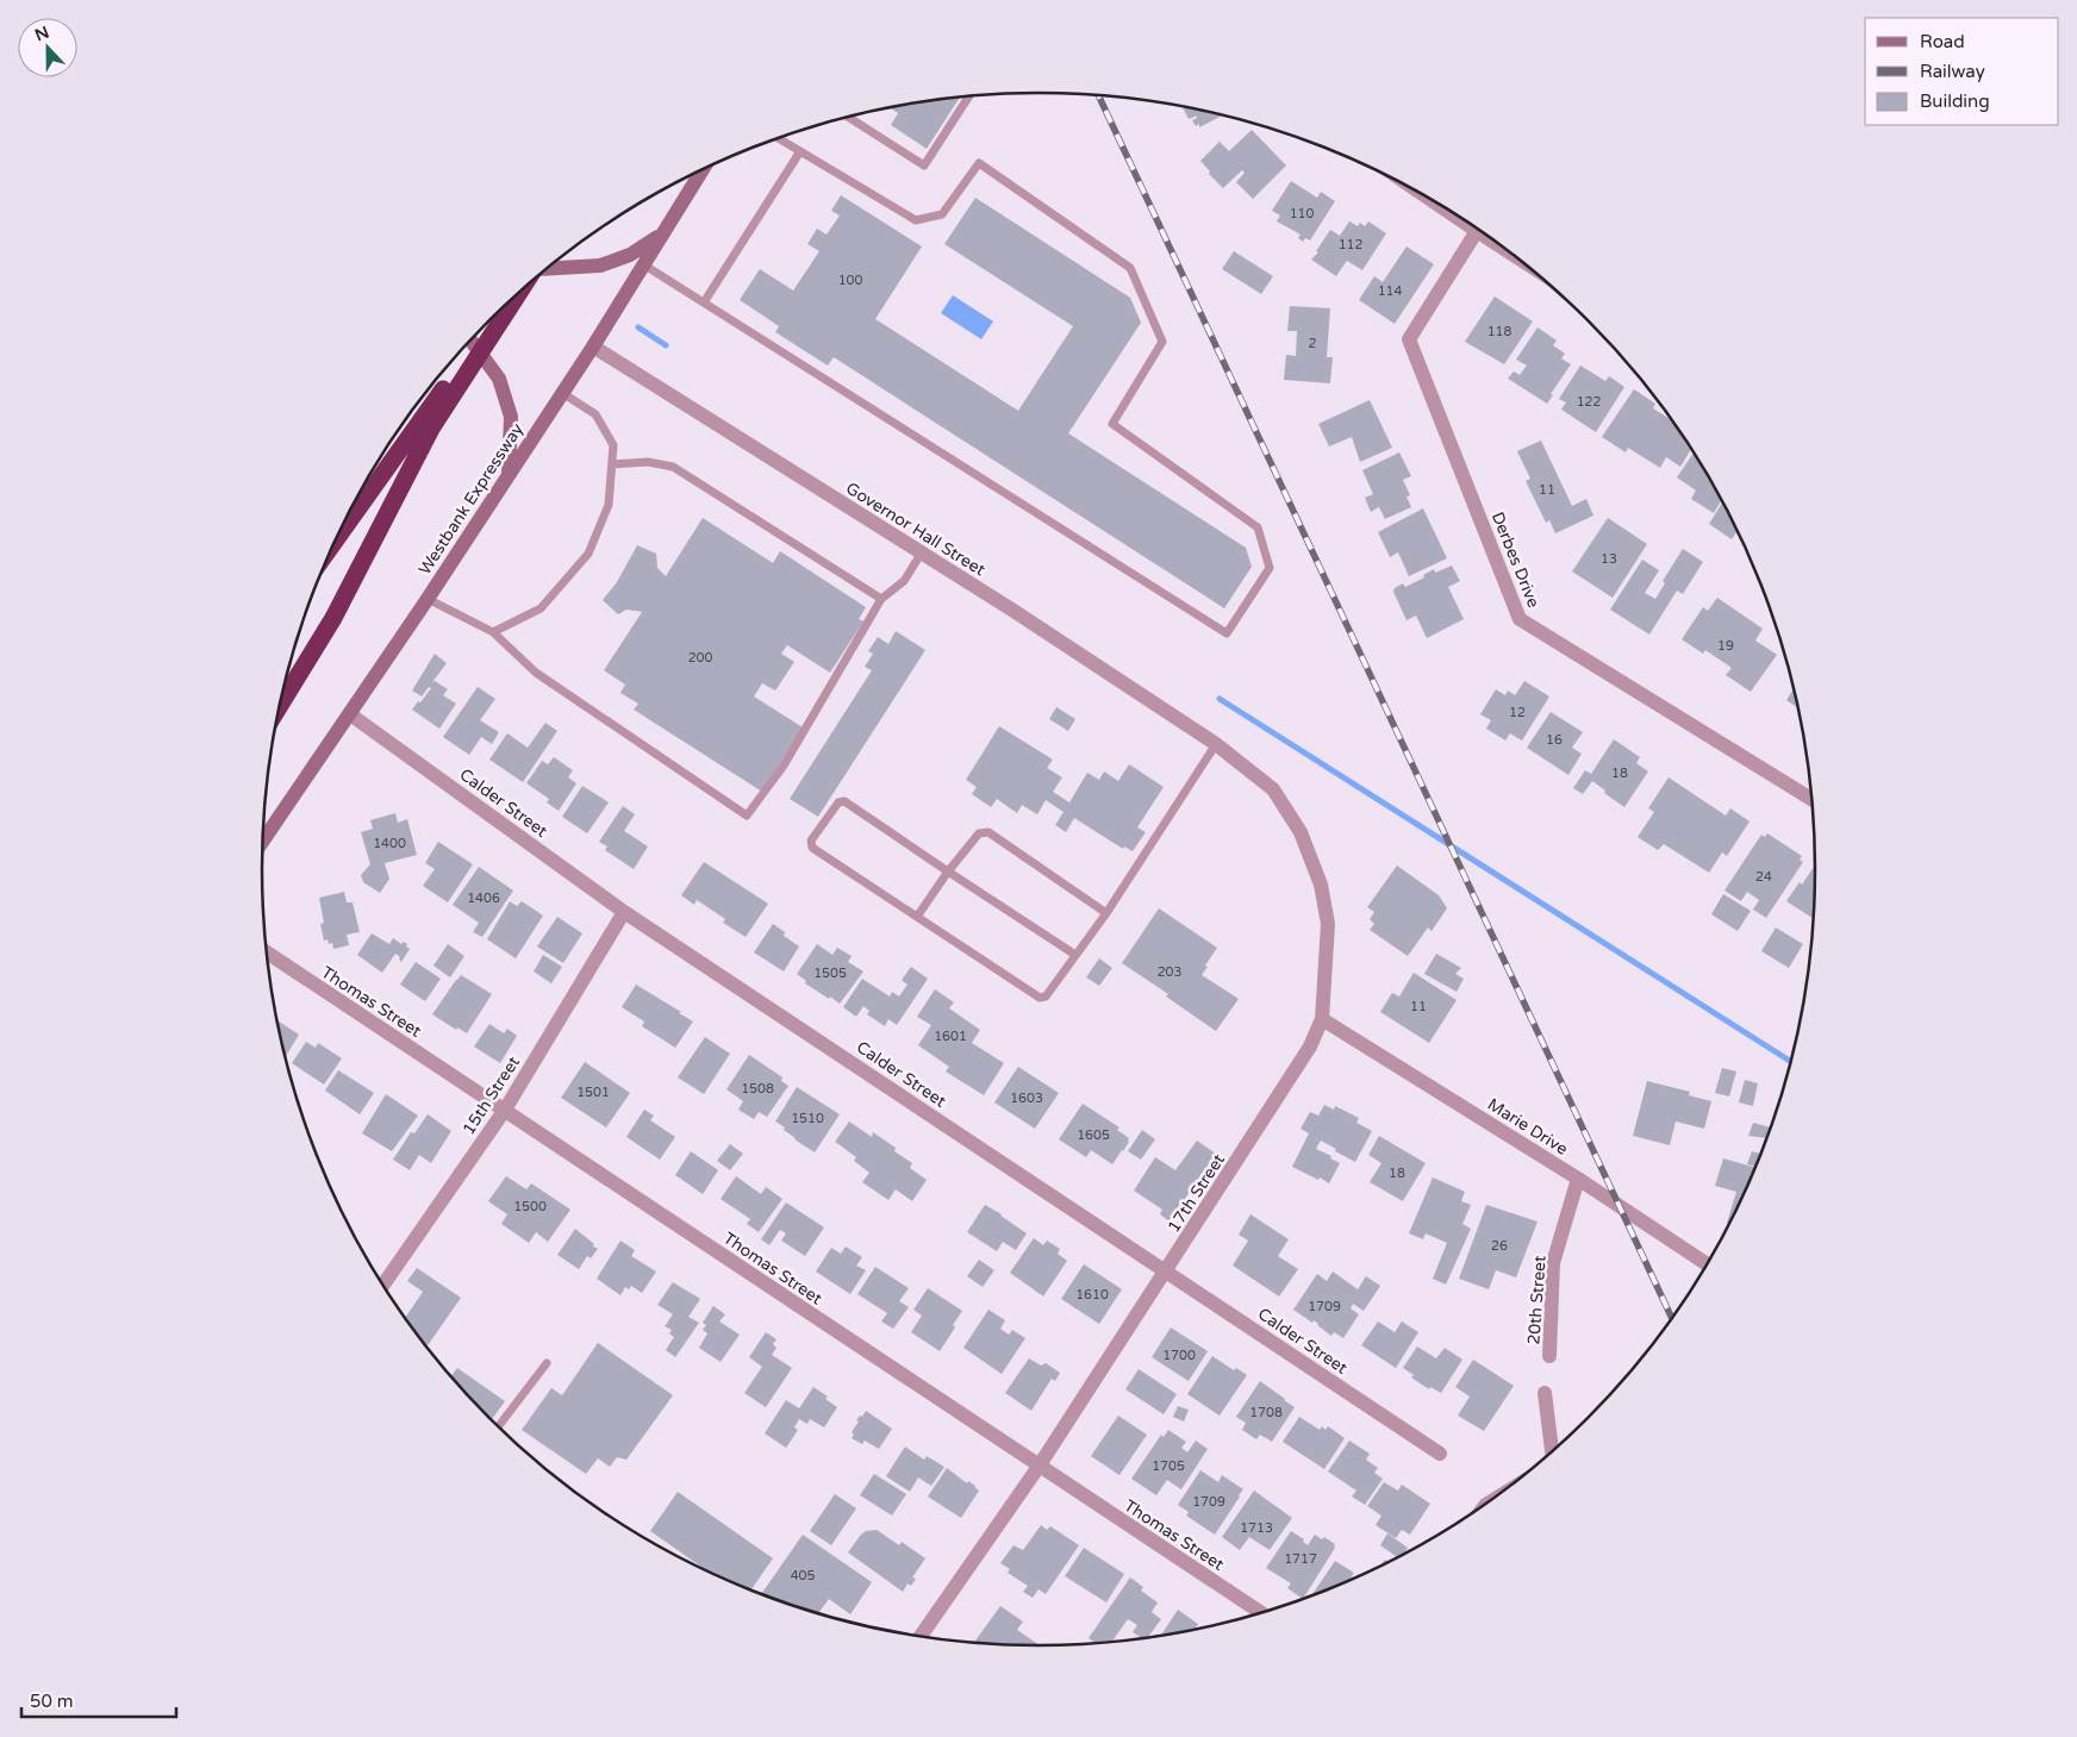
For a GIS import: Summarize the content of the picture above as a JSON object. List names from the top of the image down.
{
  "streets": {
    "main road": ["Westbank Expressway"],
    "street": [
      "Governor Hall Street",
      "Derbes Drive",
      "Calder Street",
      "Thomas Street",
      "15th Street",
      "Marie Drive",
      "17th Street",
      "20th Street"
    ]
  },
  "crossings": [
    ["Westbank Expressway", "Governor Hall Street"],
    ["Westbank Expressway", "Calder Street"],
    ["Governor Hall Street", "17th Street"],
    ["Calder Street", "15th Street"],
    ["Calder Street", "17th Street"],
    ["Thomas Street", "15th Street"],
    ["Thomas Street", "17th Street"],
    ["Marie Drive", "17th Street"],
    ["Marie Drive", "20th Street"]
  ],
  "house_numbers": [
    "110",
    "112",
    "100",
    "114",
    "118",
    "2",
    "122",
    "11",
    "13",
    "19",
    "200",
    "12",
    "16",
    "18",
    "1400",
    "24",
    "1406",
    "203",
    "1505",
    "11",
    "1601",
    "1508",
    "1501",
    "1603",
    "1510",
    "1605",
    "18",
    "1500",
    "26",
    "1610",
    "1709",
    "1700",
    "1708",
    "1705",
    "1709",
    "1713",
    "1717",
    "405"
  ],
  "legend": ["Road", "Railway", "Building"],
  "scale_bar": "50 m",
  "north": "top"
}
